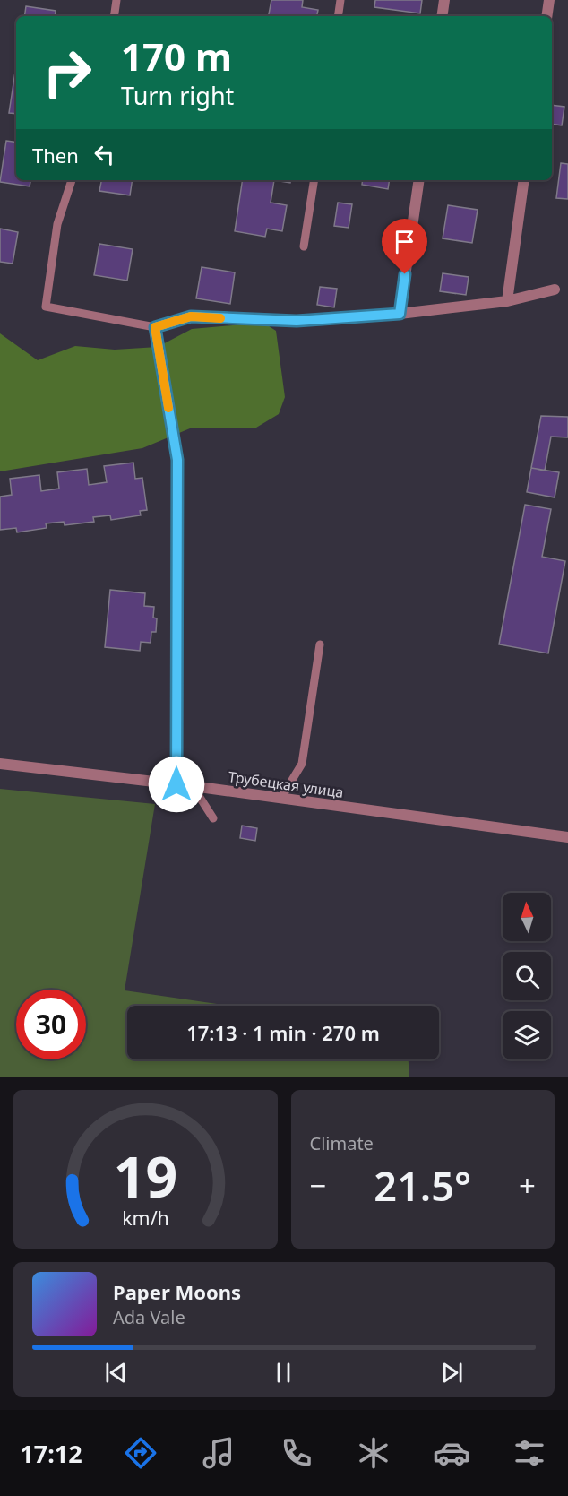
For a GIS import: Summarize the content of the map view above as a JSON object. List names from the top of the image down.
{
  "streets": {
    "street": ["Трубецкая улица"]
  },
  "north": "top",
  "page": {
    "turn": ["170 m", "Turn right"],
    "then": "Then",
    "limit": "30",
    "trip": "17:13 · 1 min · 270 m",
    "tile": "Climate",
    "heat": ["−", "21.5°", "+"],
    "song": ["Paper Moons", "Ada Vale"],
    "tabs": "17:12",
    "gauge": ["19", "km/h"]
  }
}
